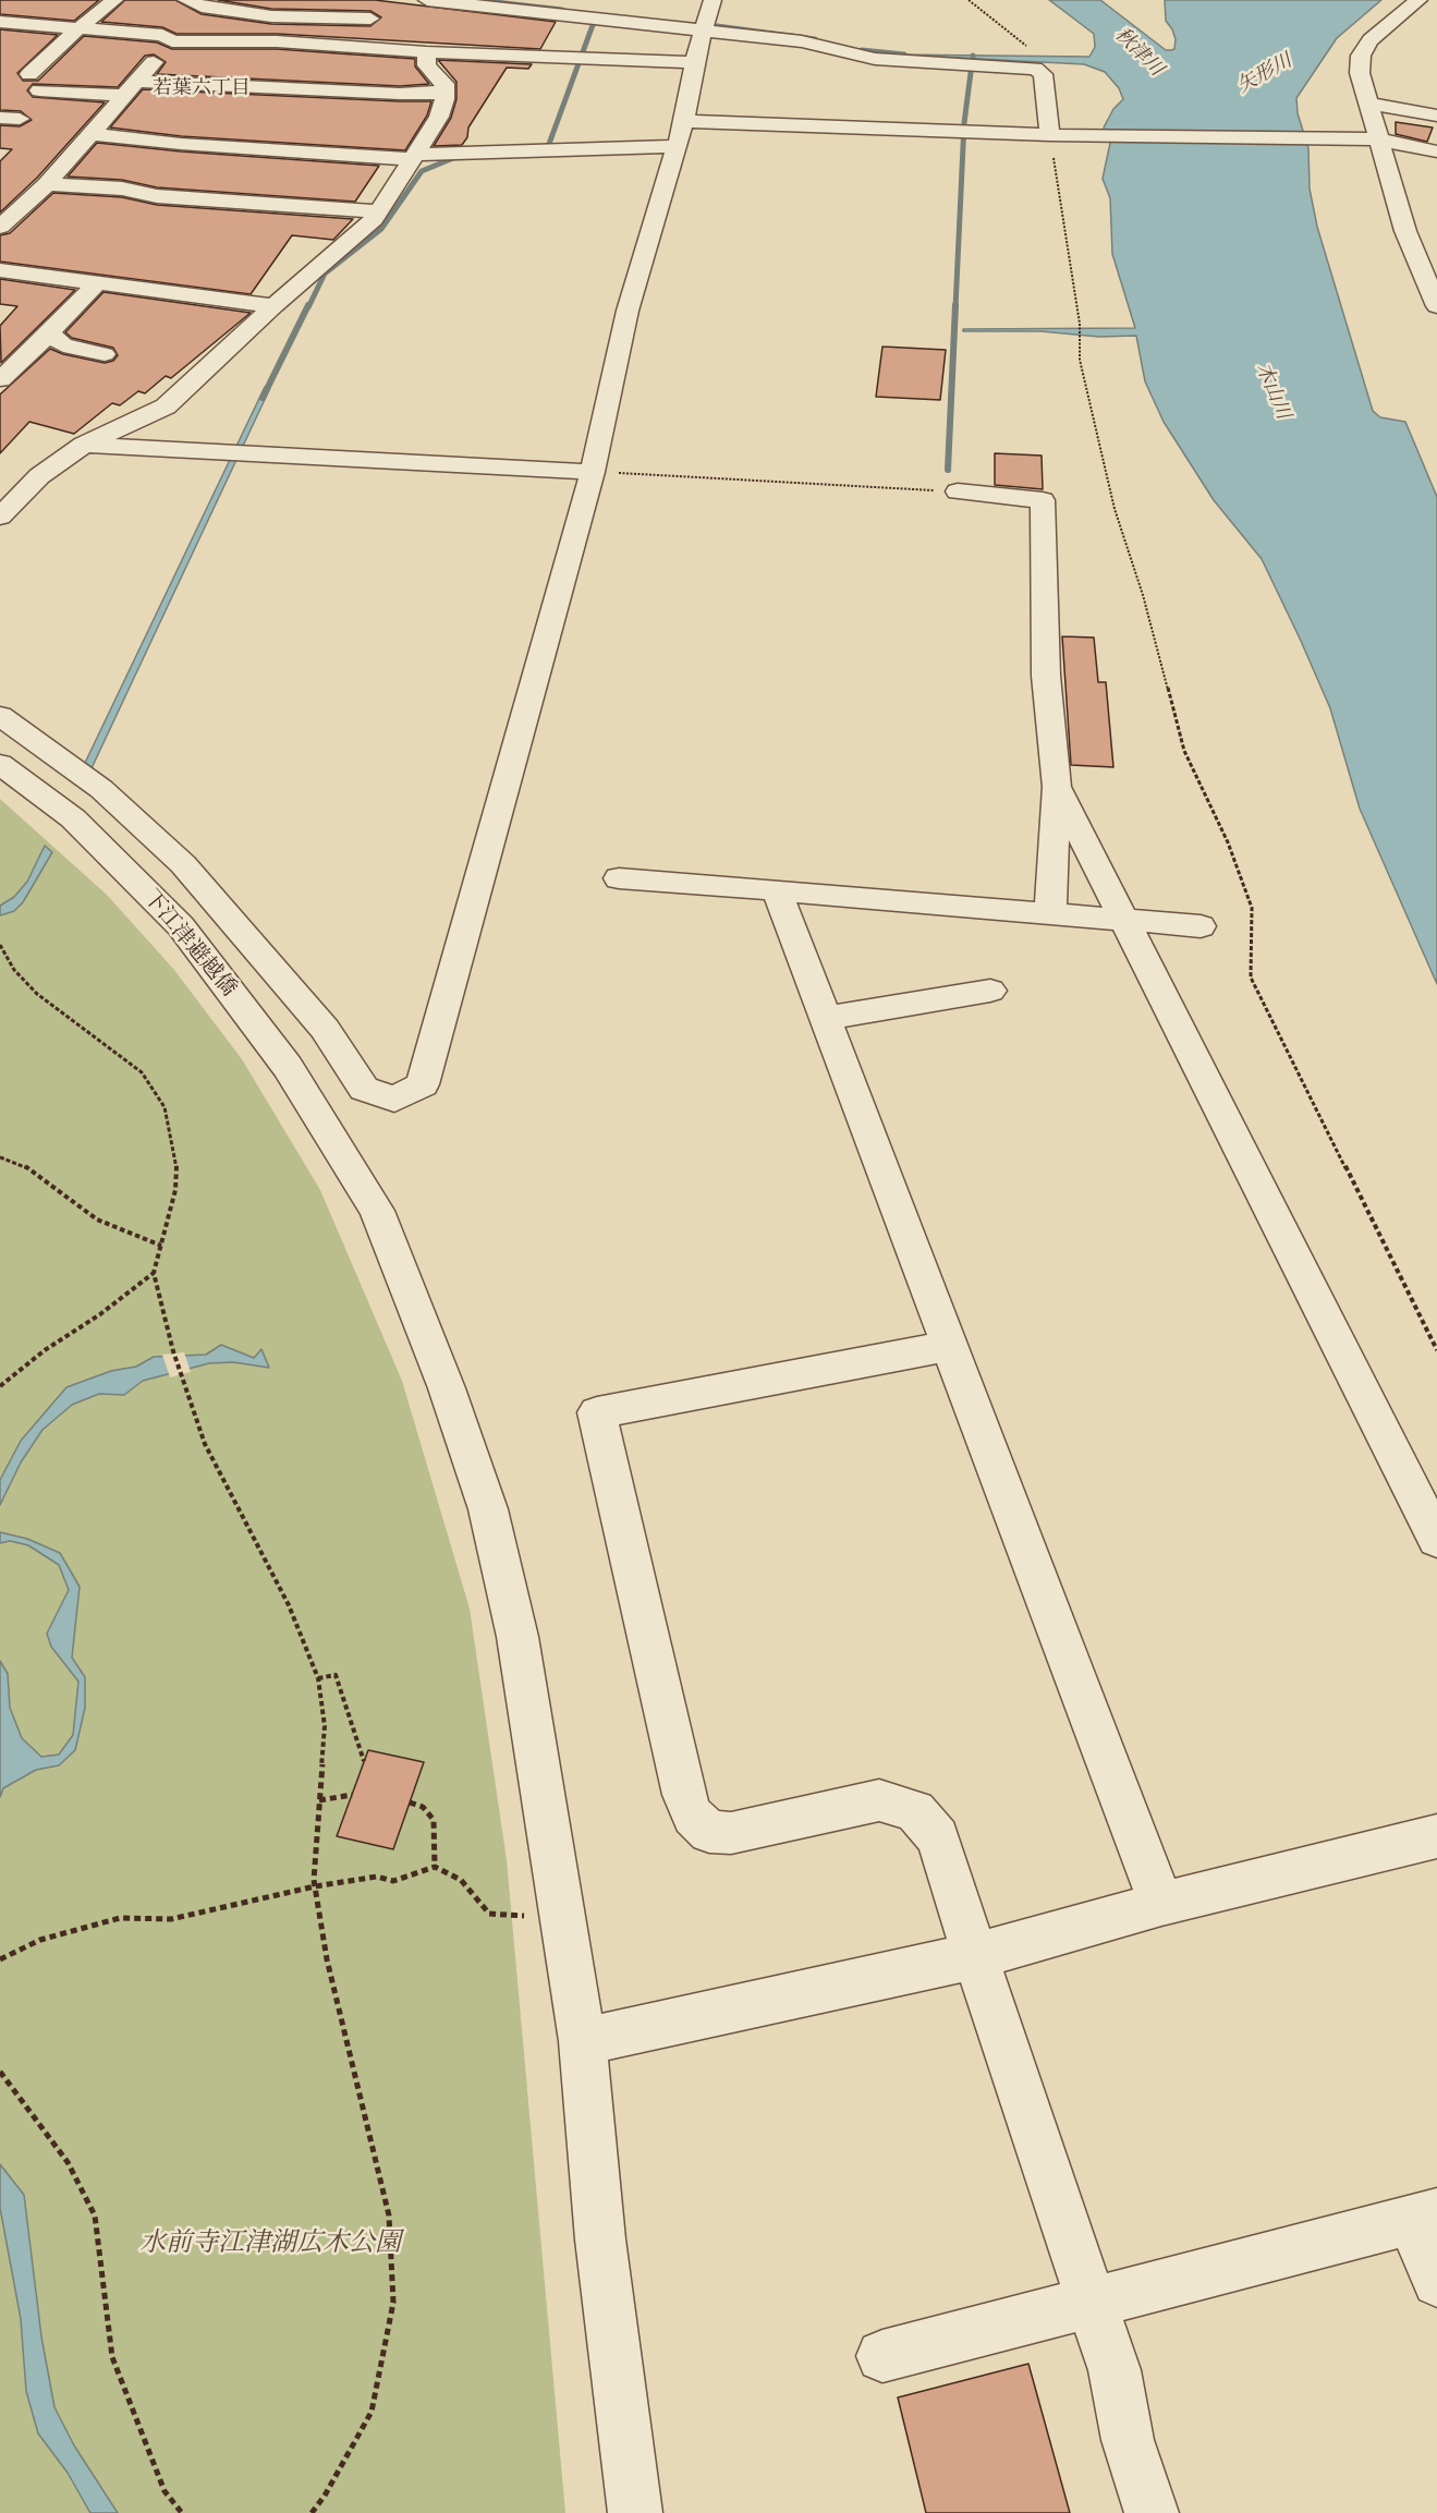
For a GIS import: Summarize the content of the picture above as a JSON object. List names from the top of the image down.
{
  "streets": {
    "street": ["下江津避越僑"]
  },
  "districts": ["若葉六丁目"],
  "water": ["秋津川", "矢形川", "木山川"],
  "parks": ["水前寺江津湖広木公園"]
}
